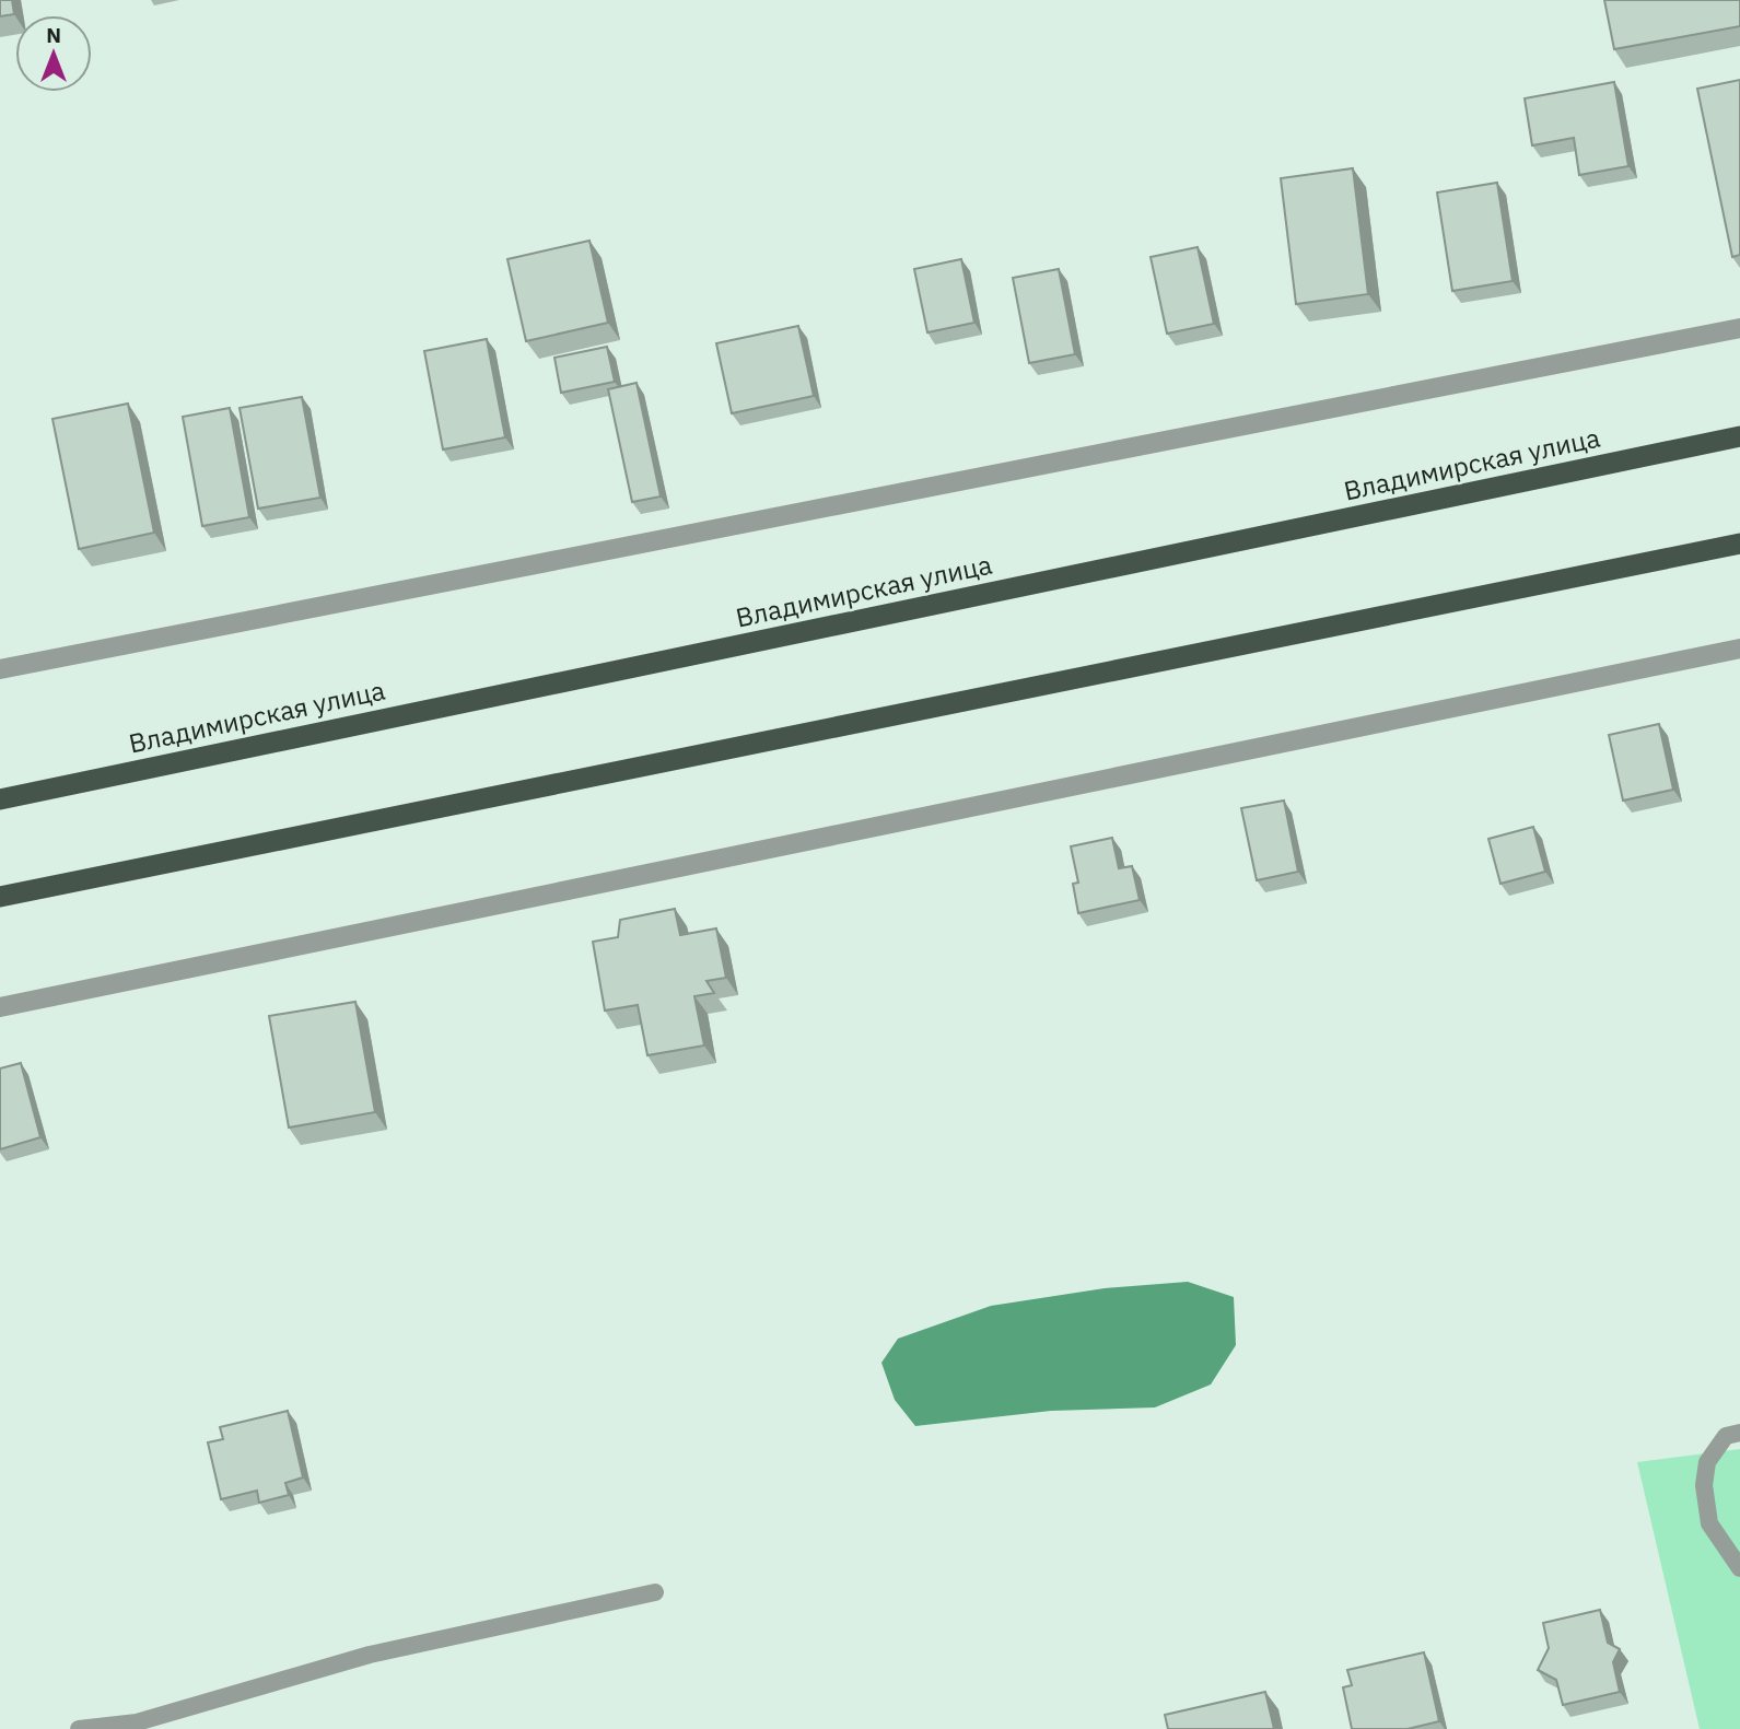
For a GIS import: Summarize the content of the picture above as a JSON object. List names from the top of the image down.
{
  "streets": {
    "highway": ["Владимирская улица"]
  },
  "north": "top"
}
